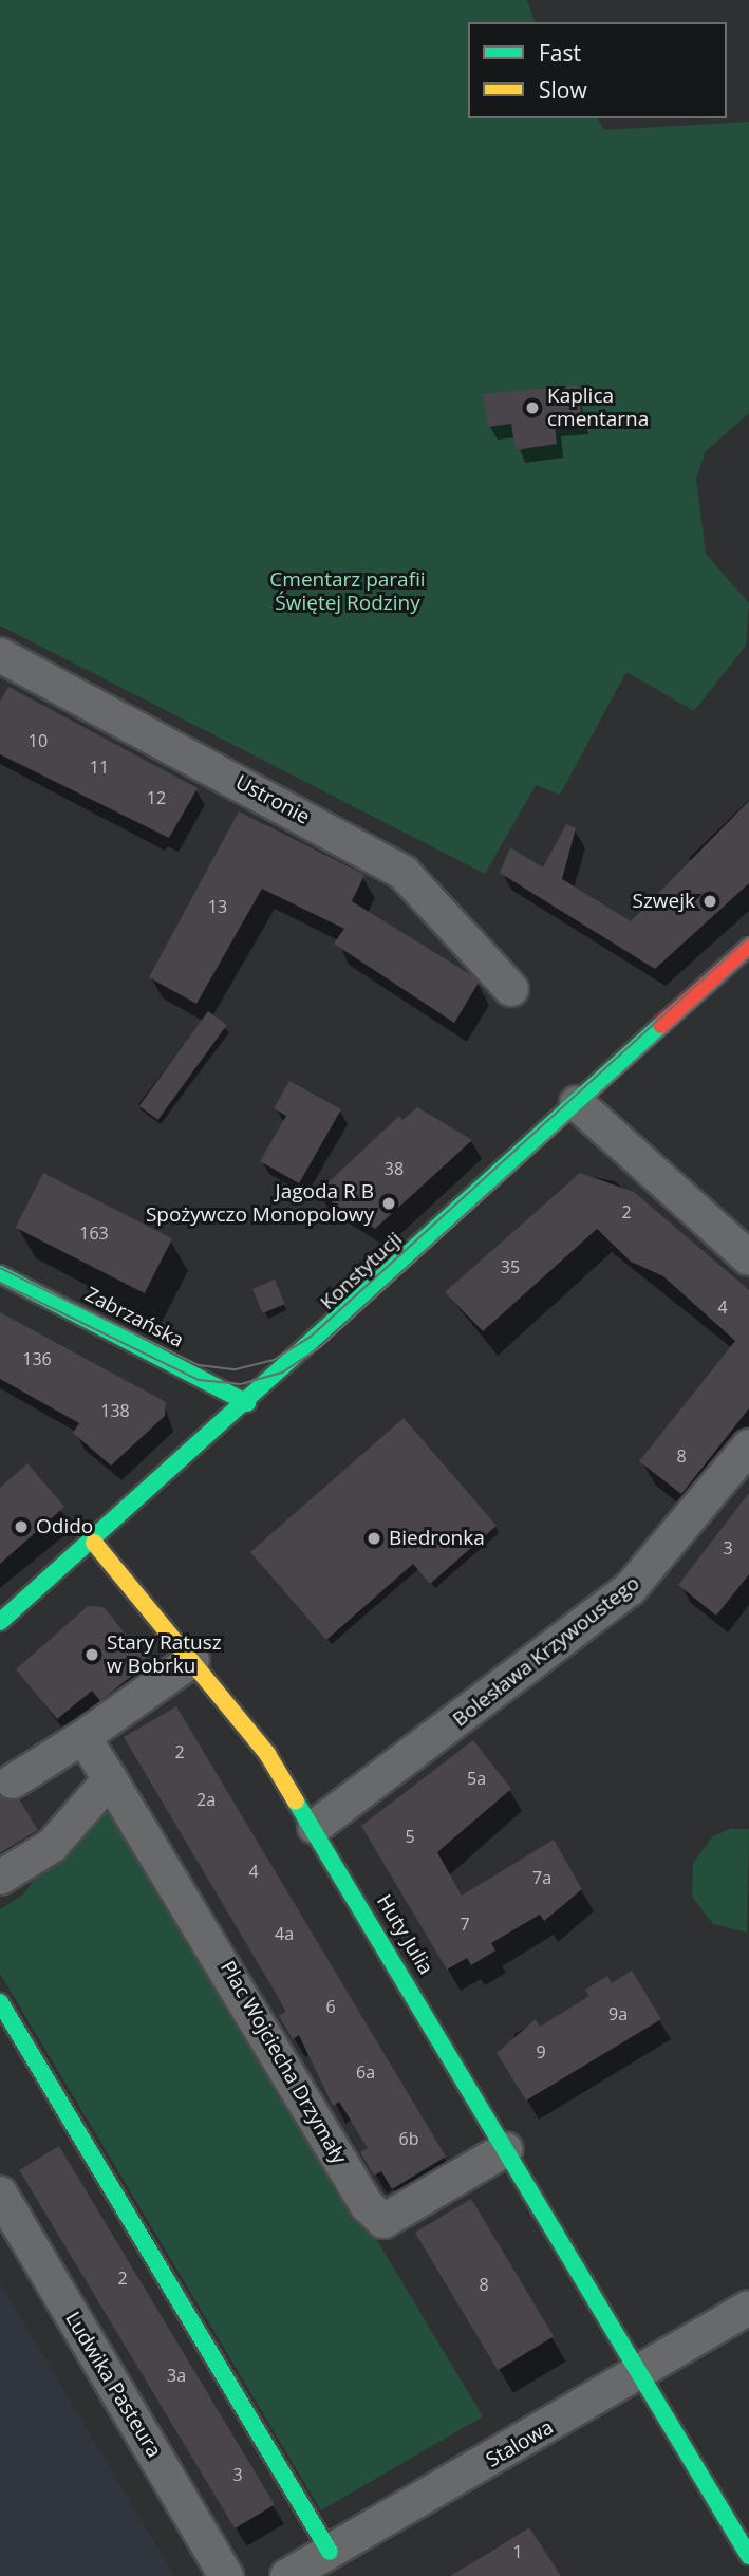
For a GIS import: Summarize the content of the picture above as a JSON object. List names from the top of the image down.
{
  "streets": {
    "street": [
      "Ustronie",
      "Konstytucji",
      "Zabrzańska",
      "Bolesława Krzywoustego",
      "Huty Julia",
      "Plac Wojciecha Drzymały",
      "Ludwika Pasteura",
      "Stalowa"
    ]
  },
  "crossings": [
    ["Konstytucji", "Zabrzańska"],
    ["Konstytucji", "Huty Julia"],
    ["Bolesława Krzywoustego", "Huty Julia"],
    ["Huty Julia", "Plac Wojciecha Drzymały"],
    ["Huty Julia", "Stalowa"]
  ],
  "parks": ["Cmentarz parafii Świętej Rodziny"],
  "places": [
    "Kaplica cmentarna",
    "Szwejk",
    "Jagoda R B Spożywczo Monopolowy",
    "Odido",
    "Biedronka",
    "Stary Ratusz w Bobrku"
  ],
  "house_numbers": [
    "10",
    "11",
    "12",
    "13",
    "38",
    "2",
    "163",
    "35",
    "4",
    "136",
    "138",
    "8",
    "3",
    "2",
    "5a",
    "2a",
    "5",
    "4",
    "7a",
    "7",
    "4a",
    "6",
    "9a",
    "9",
    "6a",
    "6b",
    "2",
    "8",
    "3a",
    "3",
    "1"
  ],
  "legend": ["Fast", "Slow"]
}
